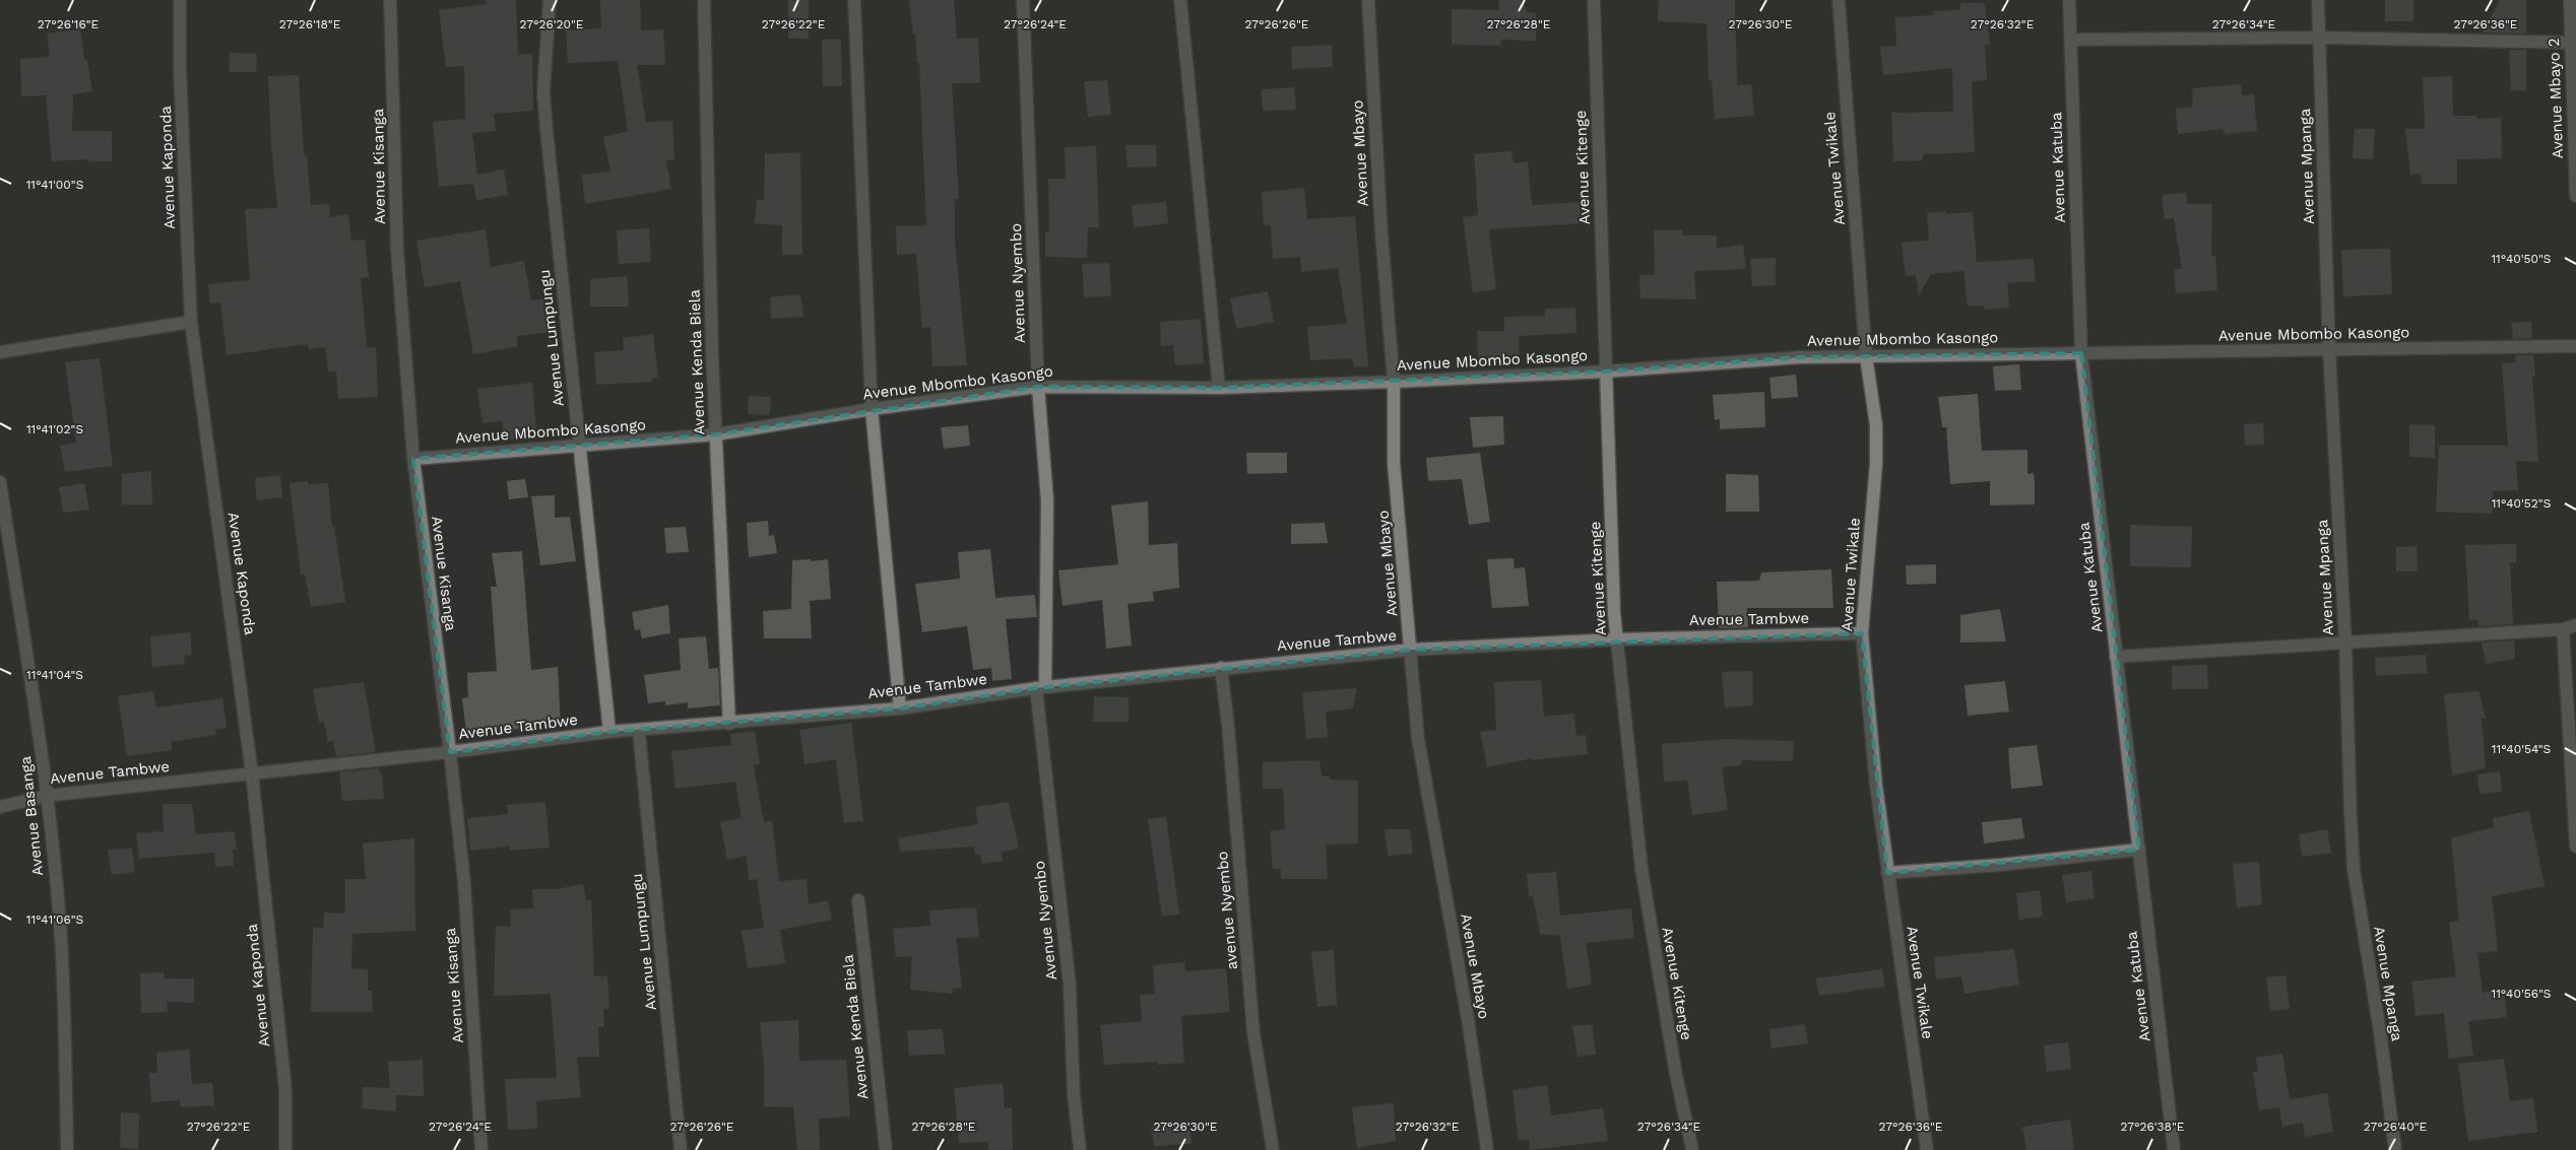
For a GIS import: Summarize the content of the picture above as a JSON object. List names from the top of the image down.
{
  "streets": {
    "street": [
      "Avenue Mbayo 2",
      "Avenue Mbayo",
      "Avenue Kisanga",
      "Avenue Mpanga",
      "Avenue Kaponda",
      "Avenue Kitenge",
      "Avenue Katuba",
      "Avenue Twikale",
      "Avenue Nyembo",
      "Avenue Mbombo Kasongo",
      "Avenue Lumpungu",
      "Avenue Kenda Biela",
      "Avenue Tambwe",
      "Avenue Basanga",
      "avenue Nyembo"
    ]
  },
  "crossings": [
    ["Avenue Mbayo", "Avenue Mbombo Kasongo"],
    ["Avenue Mbayo", "Avenue Tambwe"],
    ["Avenue Kisanga", "Avenue Mbombo Kasongo"],
    ["Avenue Kisanga", "Avenue Tambwe"],
    ["Avenue Mpanga", "Avenue Mbombo Kasongo"],
    ["Avenue Kaponda", "Avenue Tambwe"],
    ["Avenue Kitenge", "Avenue Mbombo Kasongo"],
    ["Avenue Kitenge", "Avenue Tambwe"],
    ["Avenue Katuba", "Avenue Mbombo Kasongo"],
    ["Avenue Twikale", "Avenue Mbombo Kasongo"],
    ["Avenue Twikale", "Avenue Tambwe"],
    ["Avenue Nyembo", "Avenue Mbombo Kasongo"],
    ["Avenue Nyembo", "Avenue Tambwe"],
    ["Avenue Mbombo Kasongo", "Avenue Lumpungu"],
    ["Avenue Mbombo Kasongo", "Avenue Kenda Biela"],
    ["Avenue Lumpungu", "Avenue Tambwe"],
    ["Avenue Kenda Biela", "Avenue Tambwe"],
    ["Avenue Tambwe", "Avenue Basanga"],
    ["Avenue Tambwe", "avenue Nyembo"]
  ],
  "coordinates": [
    "27°26'16\"E",
    "27°26'18\"E",
    "27°26'20\"E",
    "27°26'22\"E",
    "27°26'24\"E",
    "27°26'26\"E",
    "27°26'28\"E",
    "27°26'30\"E",
    "27°26'32\"E",
    "27°26'34\"E",
    "27°26'36\"E",
    "11°41'00\"S",
    "11°40'50\"S",
    "11°41'02\"S",
    "11°40'52\"S",
    "11°41'04\"S",
    "11°40'54\"S",
    "11°41'06\"S",
    "11°40'56\"S",
    "27°26'38\"E",
    "27°26'40\"E"
  ]
}
